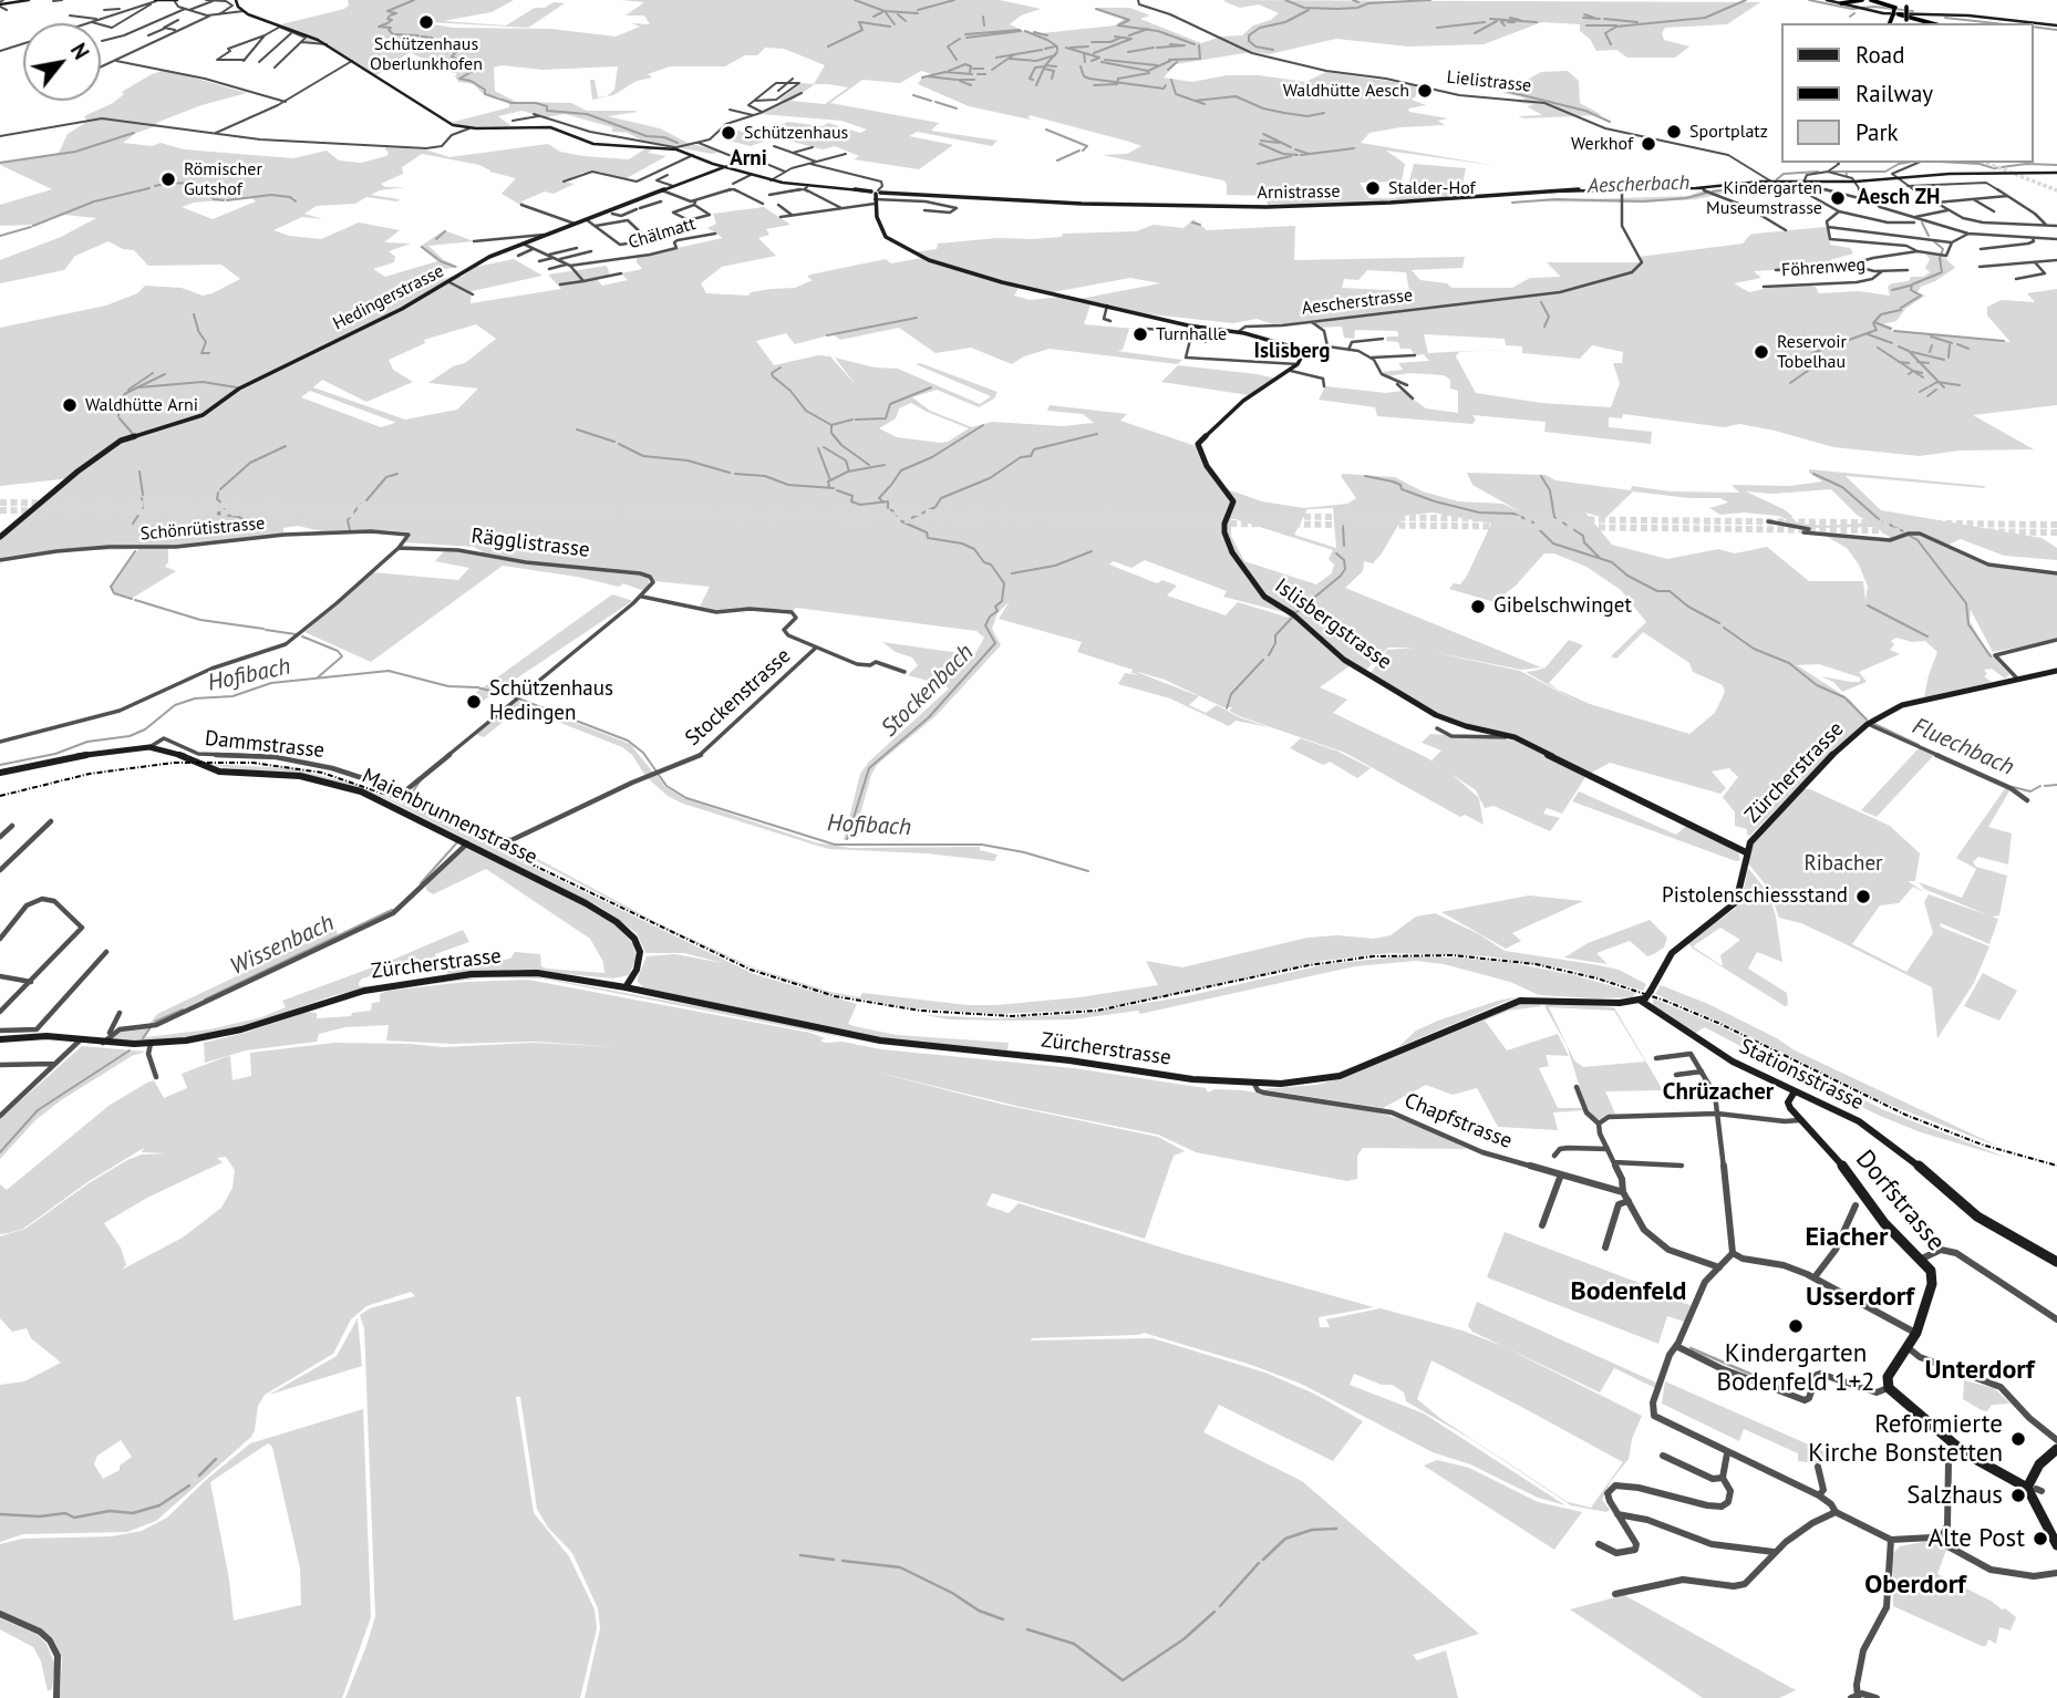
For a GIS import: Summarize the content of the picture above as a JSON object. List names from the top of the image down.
{
  "streets": {
    "street": [
      "Lielistrasse",
      "Arnistrasse",
      "Chälmatt",
      "Föhrenweg",
      "Hedingerstrasse",
      "Aescherstrasse",
      "Schönrütistrasse",
      "Rägglistrasse",
      "Islisbergstrasse",
      "Stockenstrasse",
      "Dammstrasse",
      "Zürcherstrasse",
      "Maienbrunnenstrasse",
      "Stationsstrasse",
      "Chapfstrasse",
      "Dorfstrasse"
    ]
  },
  "crossings": [
    ["Arnistrasse", "Aescherstrasse"],
    ["Schönrütistrasse", "Rägglistrasse"],
    ["Islisbergstrasse", "Zürcherstrasse"],
    ["Stockenstrasse", "Dammstrasse"],
    ["Dammstrasse", "Maienbrunnenstrasse"],
    ["Zürcherstrasse", "Maienbrunnenstrasse"],
    ["Zürcherstrasse", "Stationsstrasse"],
    ["Zürcherstrasse", "Chapfstrasse"],
    ["Stationsstrasse", "Dorfstrasse"]
  ],
  "districts": [
    "Arni",
    "Aesch ZH",
    "Islisberg",
    "Chrüzacher",
    "Eiacher",
    "Bodenfeld",
    "Usserdorf",
    "Unterdorf",
    "Oberdorf"
  ],
  "water": [
    "Aescherbach",
    "Hofibach",
    "Stockenbach",
    "Fluechbach",
    "Wissenbach"
  ],
  "parks": ["Ribacher"],
  "places": [
    "Schützenhaus Oberlunkhofen",
    "Waldhütte Aesch",
    "Sportplatz",
    "Schützenhaus",
    "Werkhof",
    "Römischer Gutshof",
    "Stalder-Hof",
    "Kindergarten Museumstrasse",
    "Turnhalle",
    "Reservoir Tobelhau",
    "Waldhütte Arni",
    "Gibelschwinget",
    "Schützenhaus Hedingen",
    "Pistolenschiessstand",
    "Kindergarten Bodenfeld 1+2",
    "Reformierte Kirche Bonstetten",
    "Salzhaus",
    "Alte Post"
  ],
  "legend": ["Road", "Railway", "Park"],
  "north": "top right"
}
